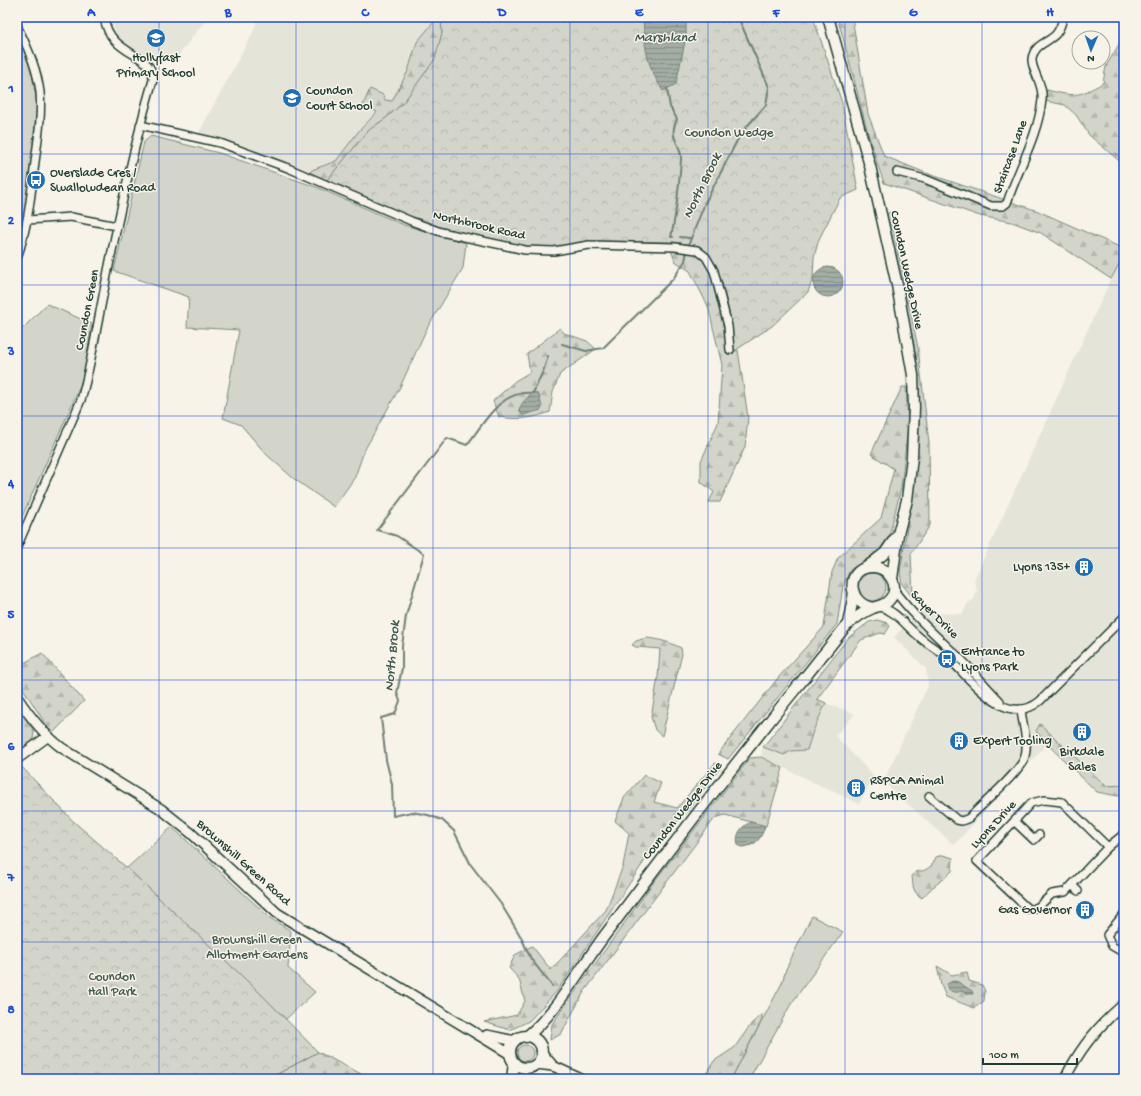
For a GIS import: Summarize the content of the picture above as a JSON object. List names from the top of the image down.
{
  "streets": {
    "main road": ["Coundon Wedge Drive"],
    "street": [
      "Staircase Lane",
      "Northbrook Road",
      "Coundon Green",
      "Sayer Drive",
      "Lyons Drive",
      "Brownshill Green Road"
    ]
  },
  "crossings": [
    ["Northbrook Road", "Coundon Green"],
    ["Coundon Wedge Drive", "Sayer Drive"],
    ["Coundon Wedge Drive", "Brownshill Green Road"]
  ],
  "water": ["Marshland", "North Brook"],
  "parks": ["Coundon Wedge", "Brownshill Green Allotment Gardens", "Coundon Hall Park"],
  "places": {
    "school or university": ["Hollyfast Primary School", "Coundon Court School"],
    "bus stop": ["Overslade Cres / Swallowdean Road", "Entrance to Lyons Park"],
    "building": [
      "Lyons 135+",
      "Birkdale Sales",
      "Expert Tooling",
      "RSPCA Animal Centre",
      "Gas Governor"
    ]
  },
  "scale_bar": "100 m",
  "north": "bottom",
  "grid": {
    "columns": [
      "A",
      "B",
      "C",
      "D",
      "E",
      "F",
      "G",
      "H"
    ],
    "rows": [
      "1",
      "2",
      "3",
      "4",
      "5",
      "6",
      "7",
      "8"
    ]
  }
}
